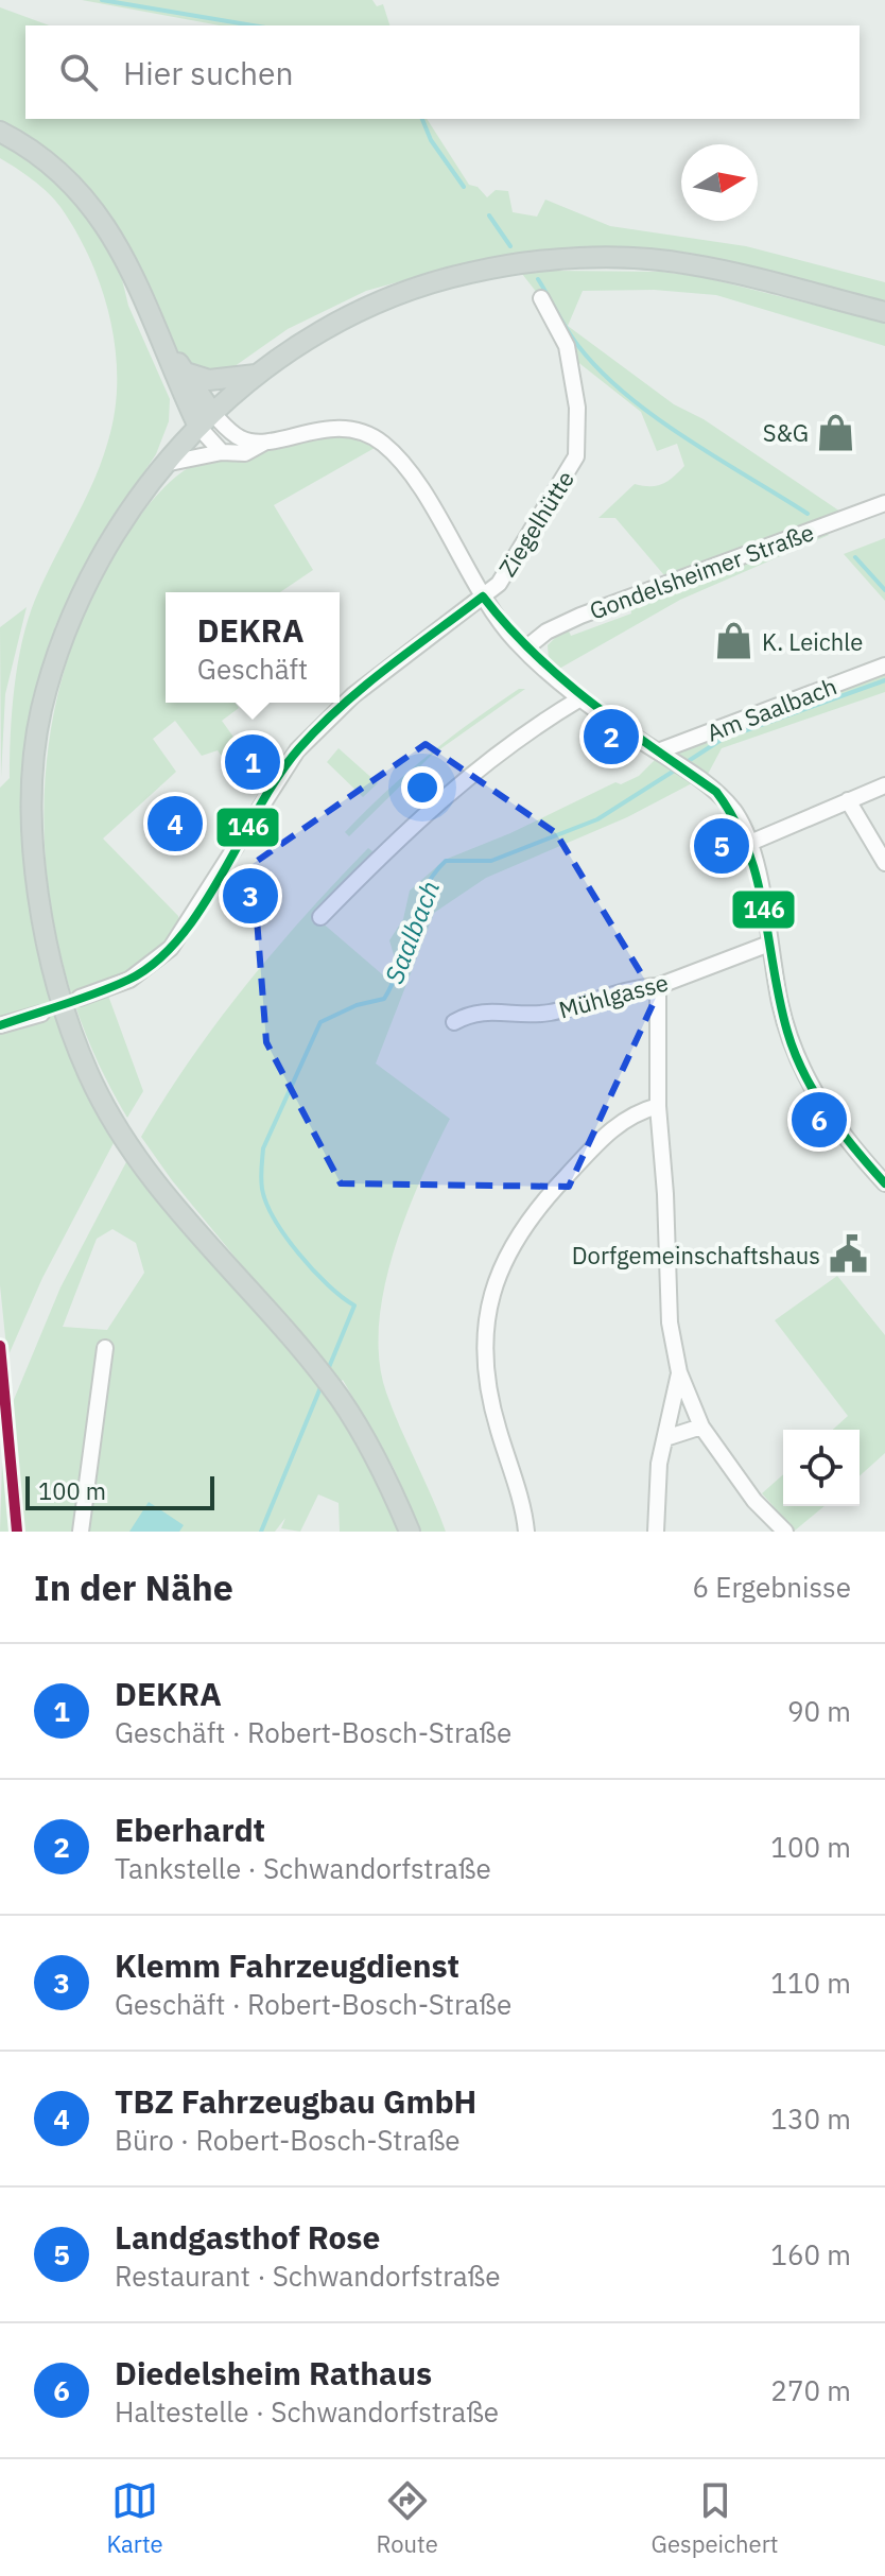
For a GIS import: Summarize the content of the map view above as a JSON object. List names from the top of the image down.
{
  "streets": {
    "street": [
      "Ziegelhütte",
      "Gondelsheimer Straße",
      "Am Saalbach",
      "Mühlgasse"
    ]
  },
  "water": ["Saalbach"],
  "places": {
    "shop": ["S&G", "K. Leichle"],
    "public building": ["Dorfgemeinschaftshaus"]
  },
  "lines": ["transit line 146"],
  "scale_bar": "100 m",
  "north": "right",
  "page": {
    "search": "Hier suchen",
    "popup": ["DEKRA", "Geschäft"],
    "pins": [
      "2",
      "1",
      "4",
      "5",
      "3",
      "6"
    ],
    "scale": "100 m",
    "heading": ["In der Nähe", "6 Ergebnisse"],
    "list": [
      {
        "mark": "1",
        "name": "DEKRA",
        "note": "Geschäft · Robert-Bosch-Straße",
        "value": "90 m"
      },
      {
        "mark": "2",
        "name": "Eberhardt",
        "note": "Tankstelle · Schwandorfstraße",
        "value": "100 m"
      },
      {
        "mark": "3",
        "name": "Klemm Fahrzeugdienst",
        "note": "Geschäft · Robert-Bosch-Straße",
        "value": "110 m"
      },
      {
        "mark": "4",
        "name": "TBZ Fahrzeugbau GmbH",
        "note": "Büro · Robert-Bosch-Straße",
        "value": "130 m"
      },
      {
        "mark": "5",
        "name": "Landgasthof Rose",
        "note": "Restaurant · Schwandorfstraße",
        "value": "160 m"
      },
      {
        "mark": "6",
        "name": "Diedelsheim Rathaus",
        "note": "Haltestelle · Schwandorfstraße",
        "value": "270 m"
      }
    ],
    "nav": ["Karte", "Route", "Gespeichert"]
  }
}
